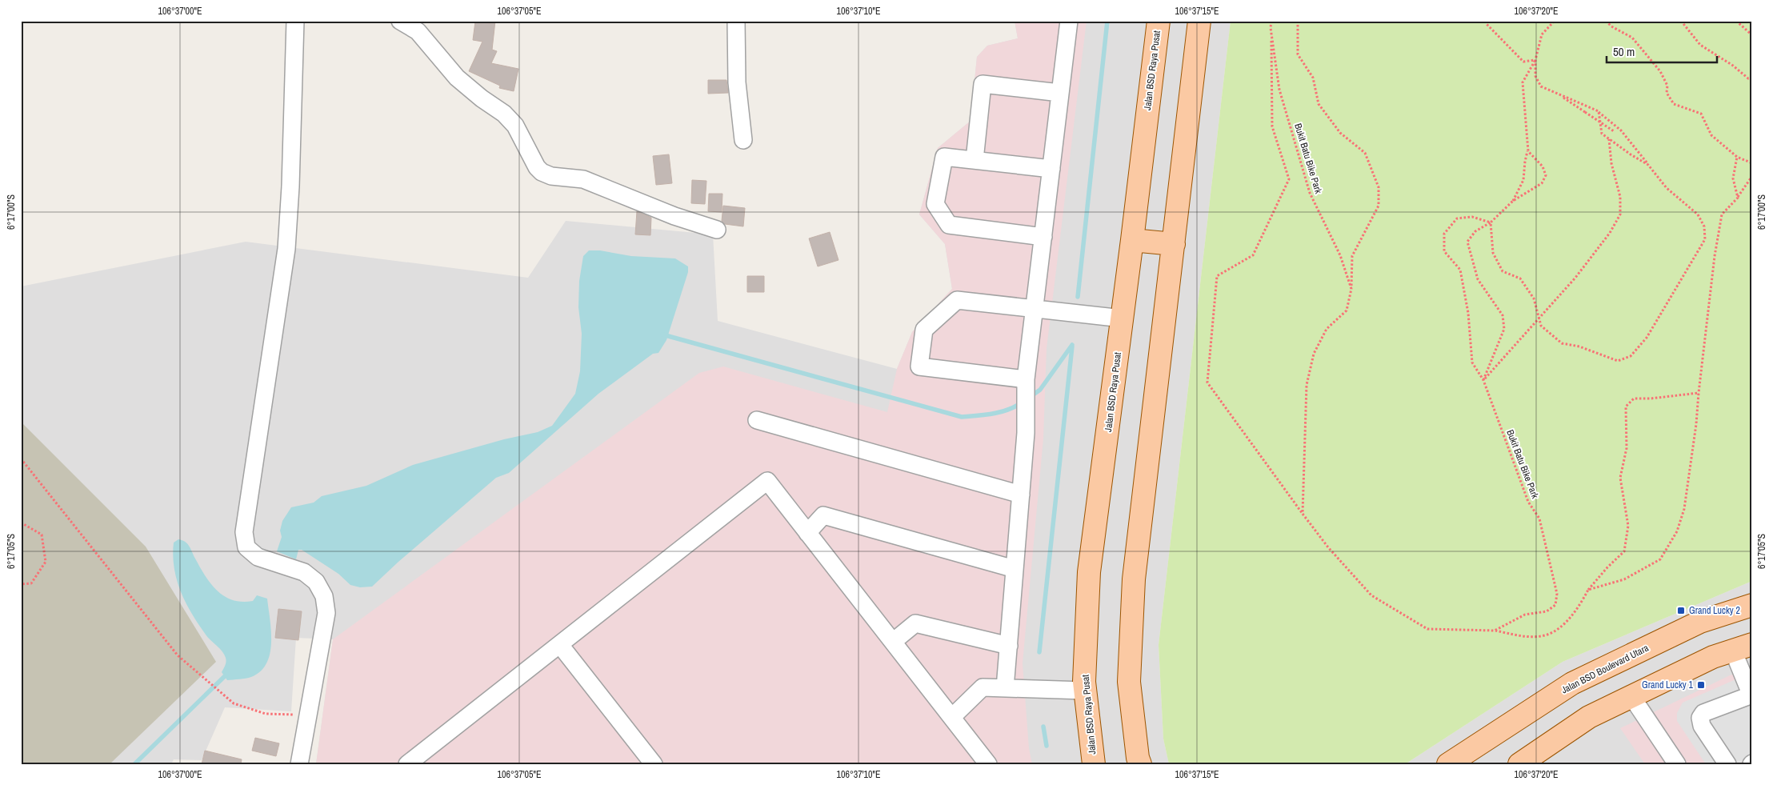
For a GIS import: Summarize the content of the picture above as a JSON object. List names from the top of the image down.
{
  "streets": {
    "main road": ["Jalan BSD Raya Pusat", "Jalan BSD Boulevard Utara"],
    "path": ["Bukit Batu Bike Park"]
  },
  "places": {
    "transit": ["Grand Lucky 2", "Grand Lucky 1"]
  },
  "scale_bar": "50 m",
  "coordinates": [
    "106°37'00\"E",
    "106°37'05\"E",
    "106°37'10\"E",
    "106°37'15\"E",
    "106°37'20\"E",
    "6°17'00\"S",
    "6°17'05\"S"
  ]
}
